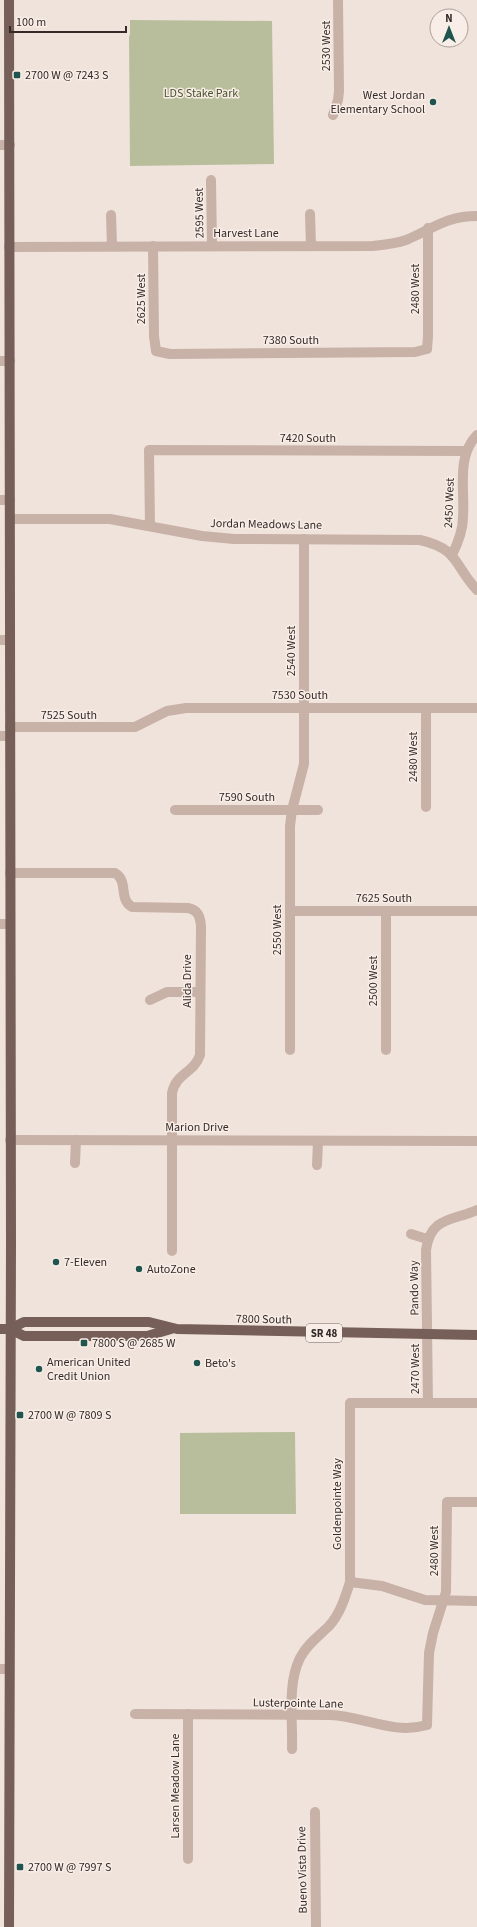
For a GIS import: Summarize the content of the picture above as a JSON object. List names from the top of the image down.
{
  "streets": {
    "main road": ["7800 South", "SR 48"],
    "street": [
      "2530 West",
      "2595 West",
      "Harvest Lane",
      "2480 West",
      "2625 West",
      "7380 South",
      "7420 South",
      "2450 West",
      "Jordan Meadows Lane",
      "2540 West",
      "7530 South",
      "7525 South",
      "7590 South",
      "7625 South",
      "2550 West",
      "Alida Drive",
      "2500 West",
      "Marion Drive",
      "Pando Way",
      "2470 West",
      "Goldenpointe Way",
      "Lusterpointe Lane",
      "Larsen Meadow Lane",
      "Bueno Vista Drive"
    ]
  },
  "crossings": [
    ["2595 West", "Harvest Lane"],
    ["Harvest Lane", "2480 West"],
    ["Harvest Lane", "2625 West"],
    ["2480 West", "7380 South"],
    ["2480 West", "7530 South"],
    ["2480 West", "Lusterpointe Lane"],
    ["2625 West", "7380 South"],
    ["7420 South", "2450 West"],
    ["7420 South", "Jordan Meadows Lane"],
    ["2450 West", "Jordan Meadows Lane"],
    ["Jordan Meadows Lane", "2540 West"],
    ["2540 West", "7530 South"],
    ["2540 West", "7590 South"],
    ["2540 West", "2550 West"],
    ["7530 South", "7525 South"],
    ["7590 South", "2550 West"],
    ["7625 South", "2550 West"],
    ["7625 South", "2500 West"],
    ["Alida Drive", "Marion Drive"],
    ["Pando Way", "7800 South"],
    ["Pando Way", "2470 West"],
    ["7800 South", "2470 West"],
    ["2470 West", "Goldenpointe Way"],
    ["Goldenpointe Way", "Lusterpointe Lane"],
    ["Lusterpointe Lane", "Larsen Meadow Lane"]
  ],
  "parks": ["LDS Stake Park"],
  "places": {
    "transit": [
      "2700 W @ 7243 S",
      "7800 S @ 2685 W",
      "2700 W @ 7809 S",
      "2700 W @ 7997 S"
    ],
    "other": [
      "West Jordan Elementary School",
      "7-Eleven",
      "AutoZone",
      "Beto's",
      "American United Credit Union"
    ]
  },
  "scale_bar": "100 m",
  "north": "top"
}
